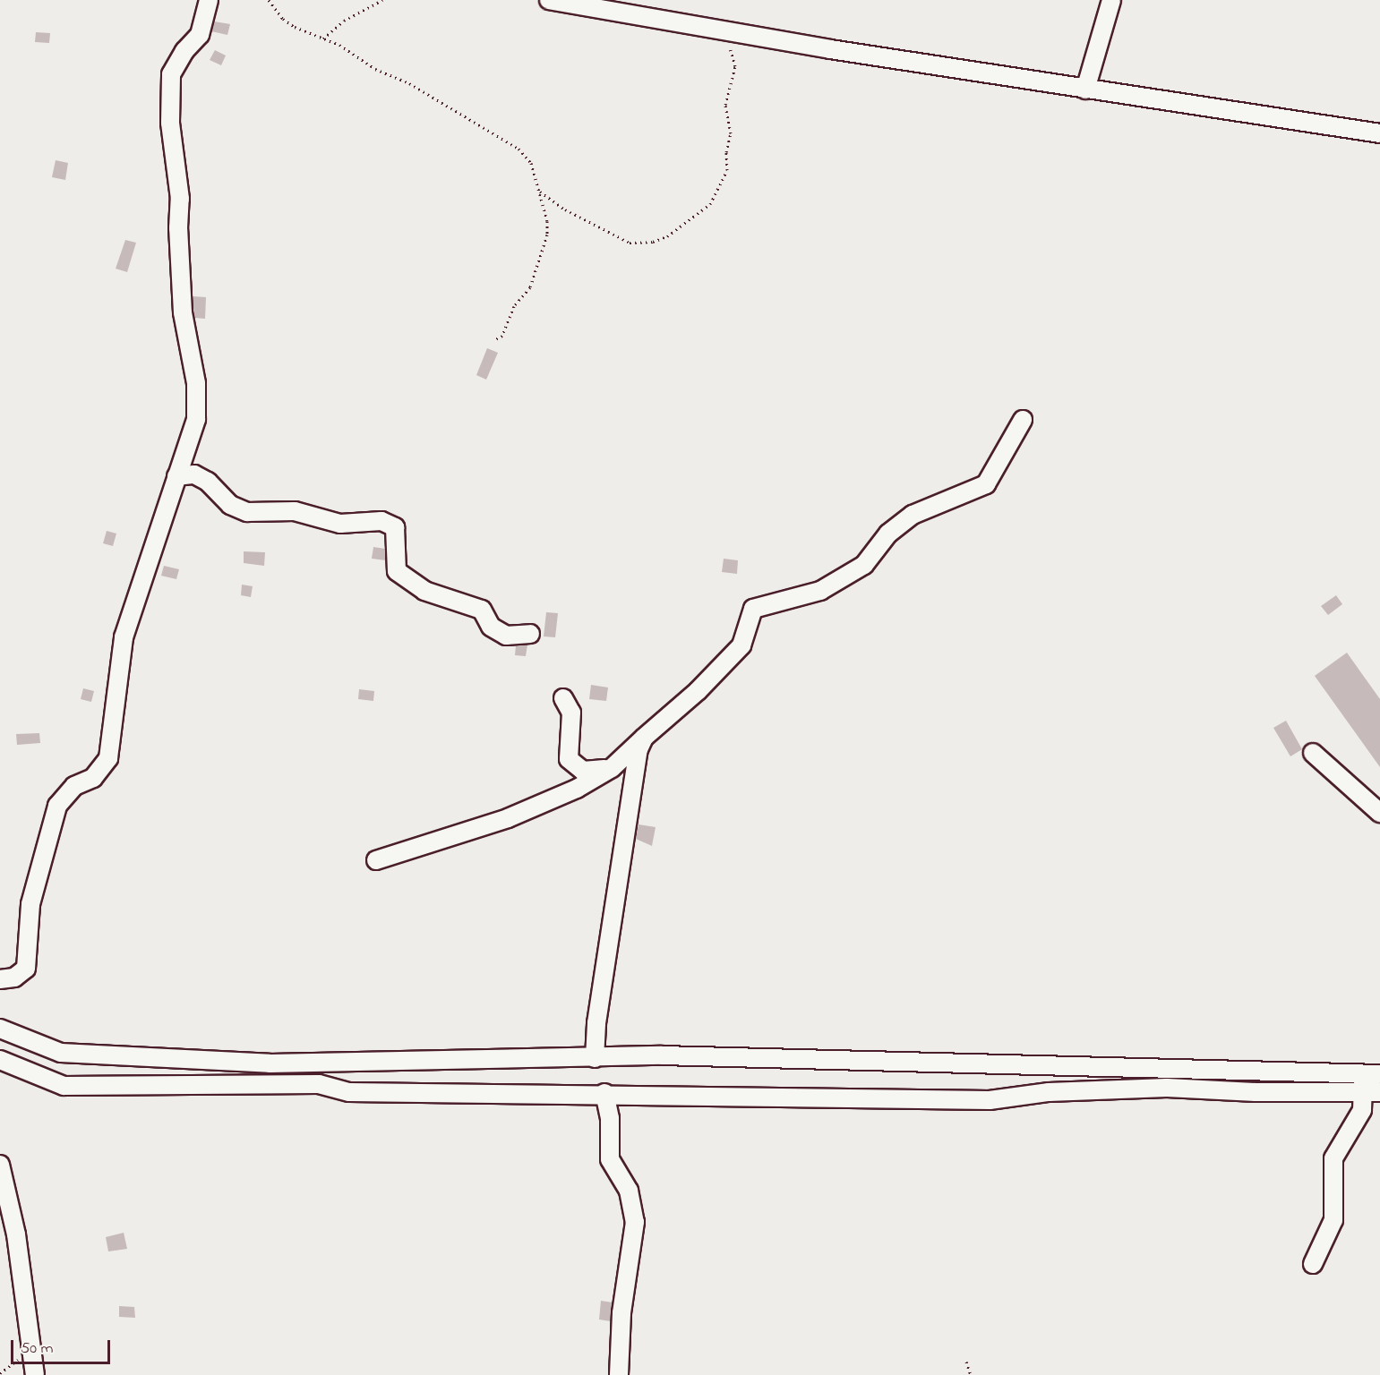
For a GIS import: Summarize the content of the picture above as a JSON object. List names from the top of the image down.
{
  "scale_bar": "50 m"
}
